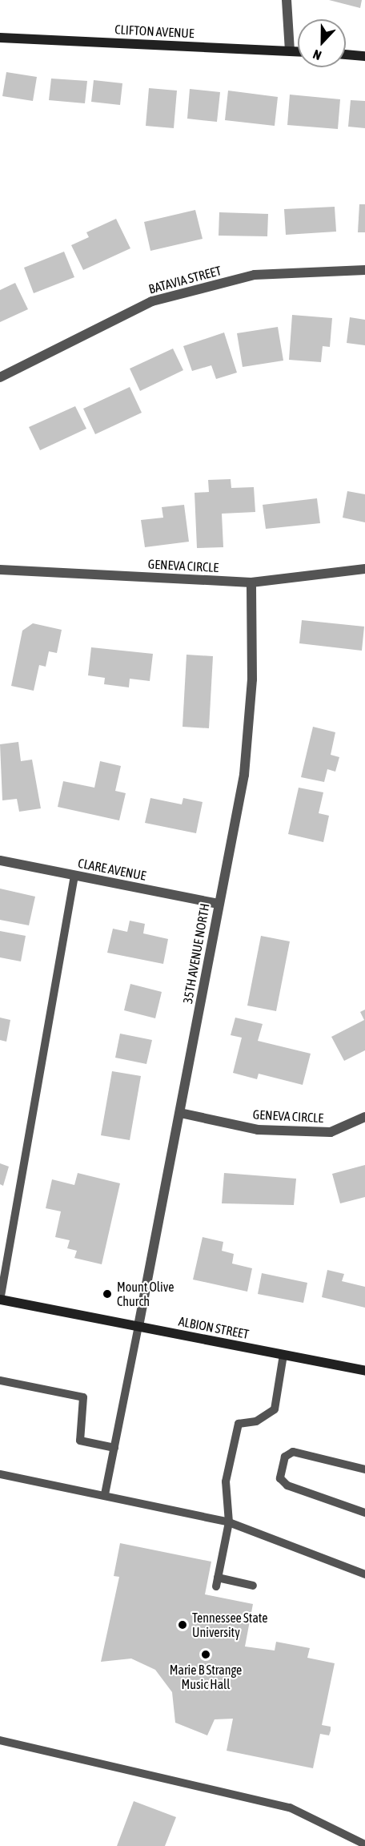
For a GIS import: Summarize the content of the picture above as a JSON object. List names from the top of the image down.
{
  "streets": {
    "street": [
      "CLIFTON AVENUE",
      "BATAVIA STREET",
      "GENEVA CIRCLE",
      "CLARE AVENUE",
      "35TH AVENUE NORTH",
      "ALBION STREET"
    ]
  },
  "crossings": [
    ["GENEVA CIRCLE", "35TH AVENUE NORTH"],
    ["CLARE AVENUE", "35TH AVENUE NORTH"],
    ["35TH AVENUE NORTH", "ALBION STREET"]
  ],
  "places": ["Mount Olive Church", "Tennessee State University", "Marie B Strange Music Hall"],
  "north": "bottom"
}
